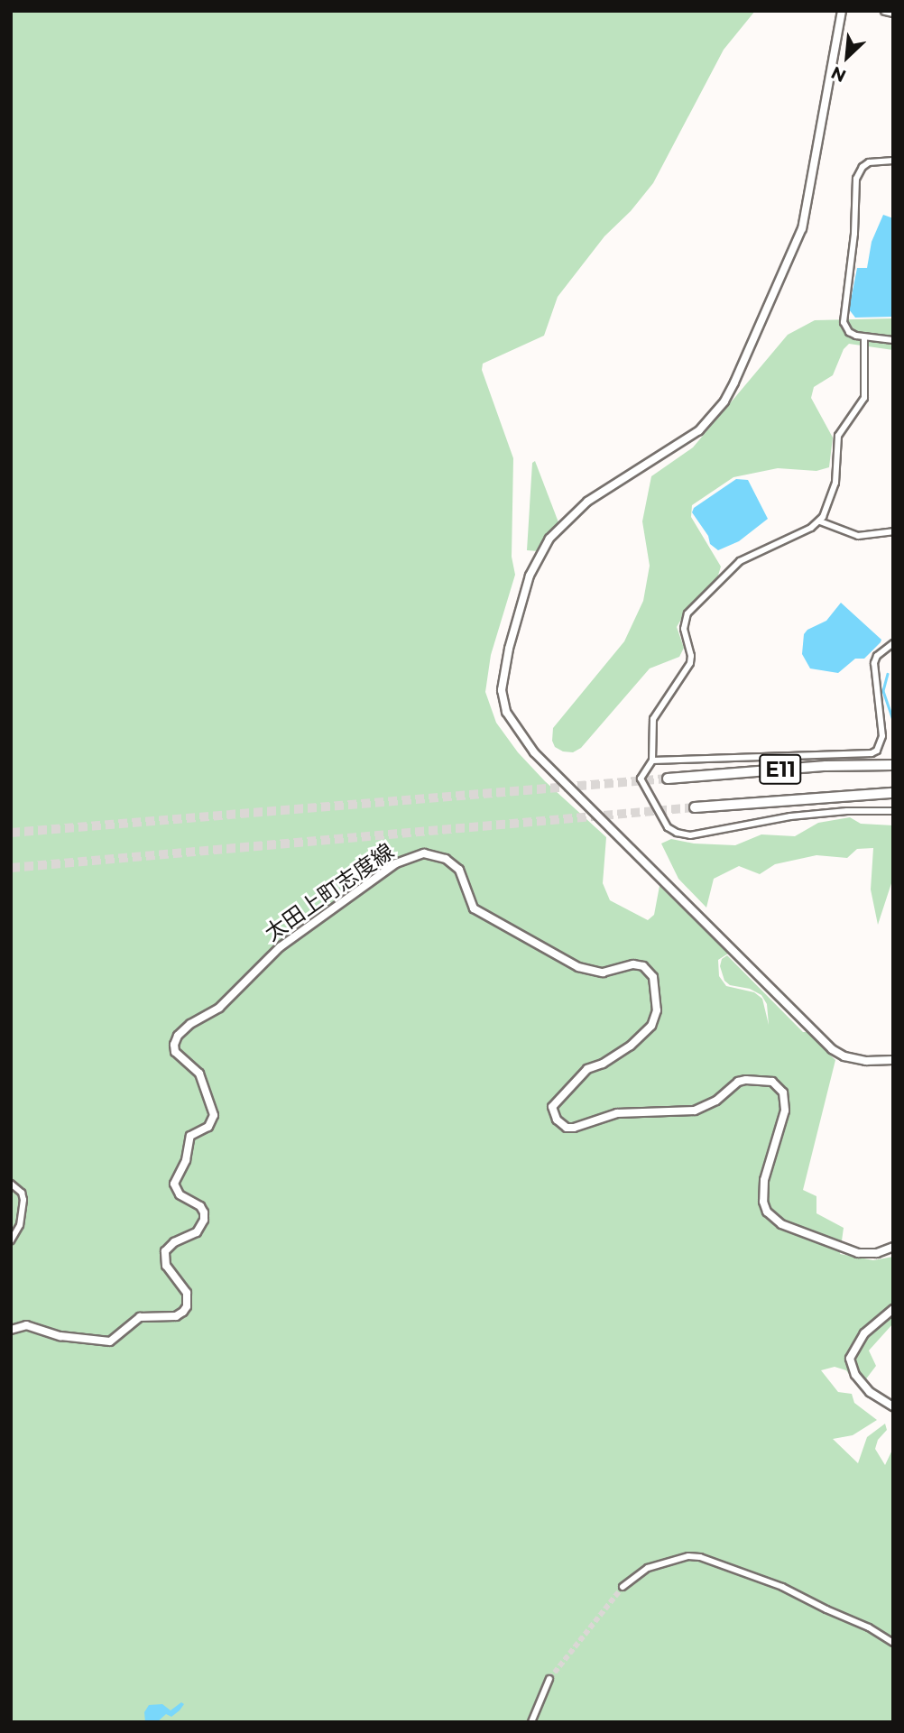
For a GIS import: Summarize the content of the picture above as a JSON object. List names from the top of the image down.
{
  "streets": {
    "highway": ["E11"],
    "main road": ["太田上町志度線"]
  },
  "north": "bottom left"
}
